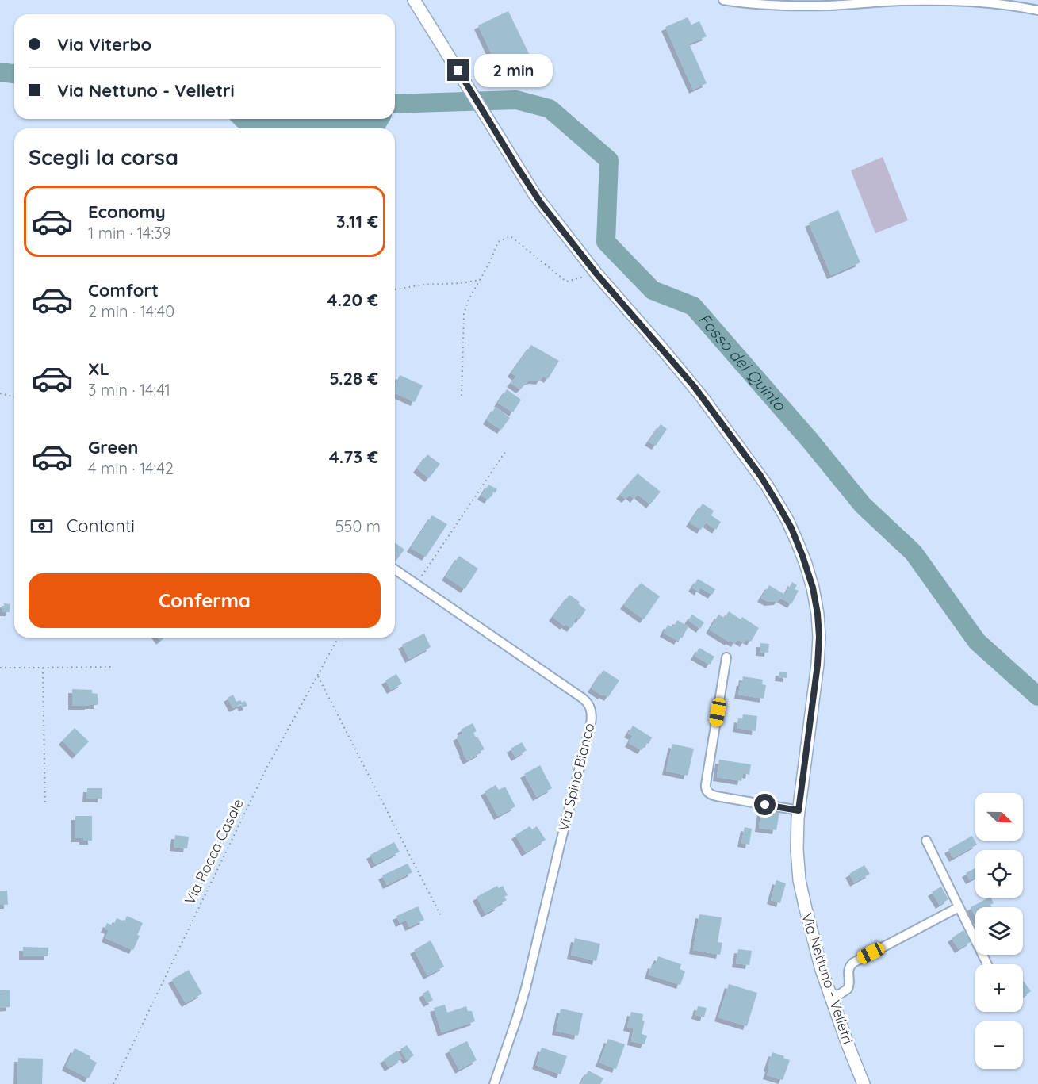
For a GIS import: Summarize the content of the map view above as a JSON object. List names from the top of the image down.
{
  "streets": {
    "main road": ["Via Nettuno - Velletri"],
    "street": ["Via Spino Bianco"],
    "path": ["Via Rocca Casale"]
  },
  "water": ["Fosso del Quinto"],
  "north": "right",
  "page": {
    "banner": ["Via Viterbo", "Via Nettuno - Velletri"],
    "bubble": "2 min",
    "heading": "Scegli la corsa",
    "list": [
      {
        "name": "Economy",
        "note": "1 min · 14:39",
        "value": "3.11 €"
      },
      {
        "name": "Comfort",
        "note": "2 min · 14:40",
        "value": "4.20 €"
      },
      {
        "name": "XL",
        "note": "3 min · 14:41",
        "value": "5.28 €"
      },
      {
        "name": "Green",
        "note": "4 min · 14:42",
        "value": "4.73 €"
      }
    ],
    "pay": ["Contanti", "550 m"],
    "buttons": "Conferma",
    "map_buttons": ["+", "−"]
  }
}
